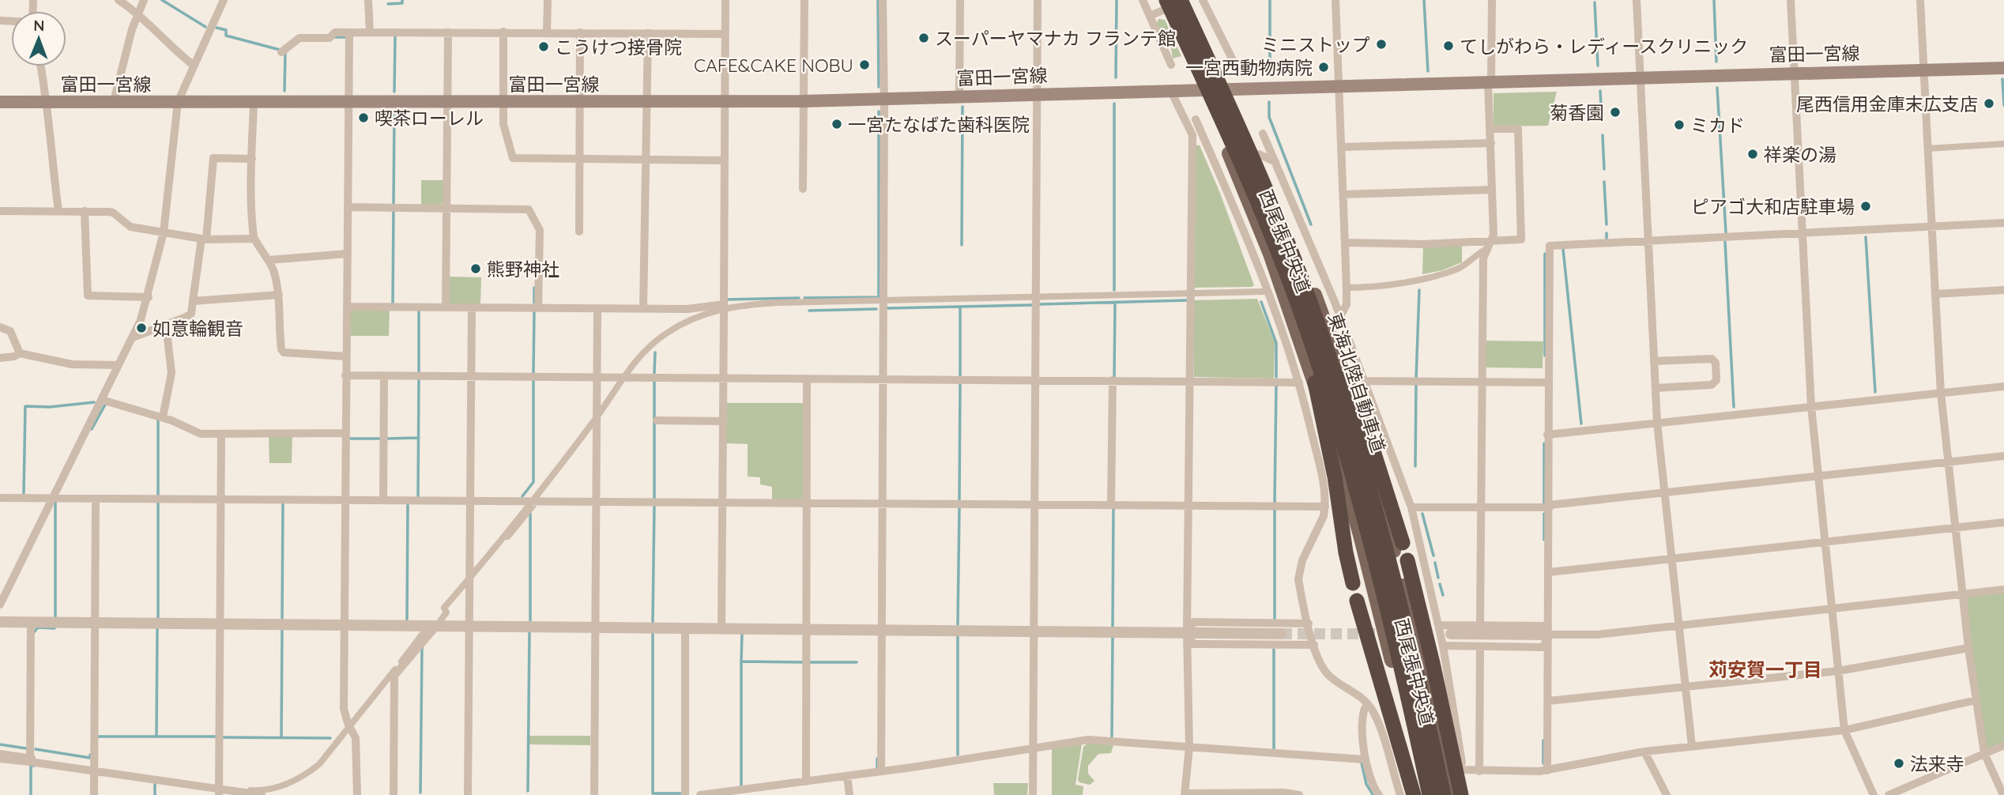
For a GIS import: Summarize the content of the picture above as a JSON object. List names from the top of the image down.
{
  "streets": {
    "highway": ["東海北陸自動車道"],
    "main road": ["富田一宮線", "西尾張中央道"]
  },
  "crossings": [
    ["富田一宮線", "西尾張中央道"],
    ["西尾張中央道", "東海北陸自動車道"]
  ],
  "districts": ["苅安賀一丁目"],
  "places": [
    "スーパーヤマナカ フランテ館",
    "ミニストップ",
    "てしがわら・レディースクリニック",
    "こうけつ接骨院",
    "CAFE&CAKE NOBU",
    "一宮西動物病院",
    "尾西信用金庫末広支店",
    "菊香園",
    "喫茶ローレル",
    "一宮たなばた歯科医院",
    "ミカド",
    "祥楽の湯",
    "ピアゴ大和店駐車場",
    "熊野神社",
    "如意輪観音",
    "法来寺"
  ],
  "north": "top"
}
